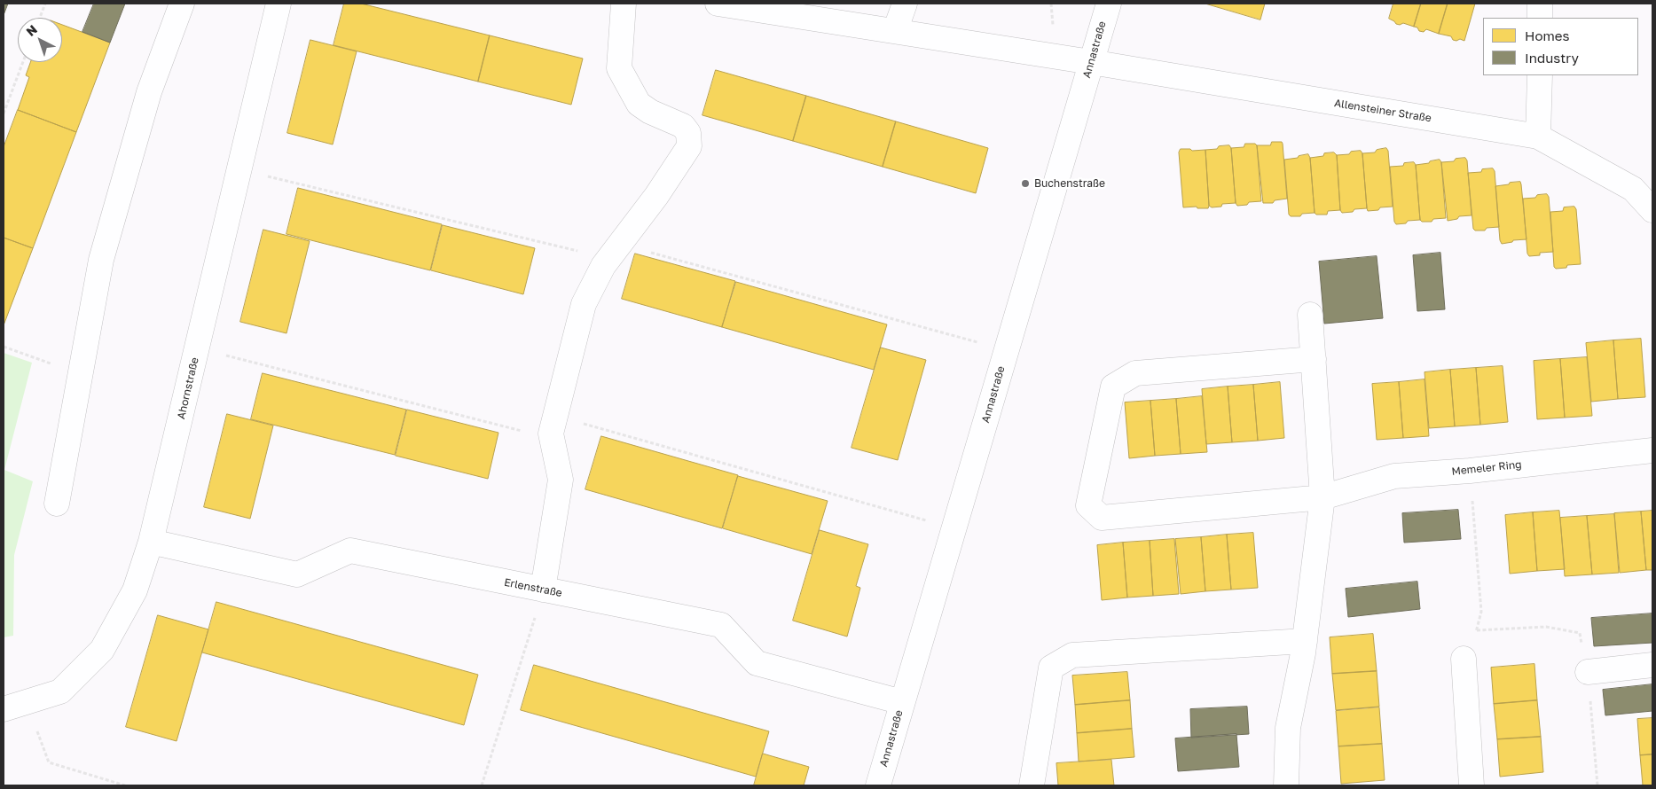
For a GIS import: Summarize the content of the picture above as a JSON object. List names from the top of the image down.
{
  "streets": {
    "street": [
      "Annastraße",
      "Allensteiner Straße",
      "Ahornstraße",
      "Memeler Ring",
      "Erlenstraße"
    ]
  },
  "crossings": [
    ["Annastraße", "Allensteiner Straße"],
    ["Annastraße", "Erlenstraße"],
    ["Ahornstraße", "Erlenstraße"]
  ],
  "places": ["Buchenstraße"],
  "legend": ["Homes", "Industry"],
  "north": "top left"
}
